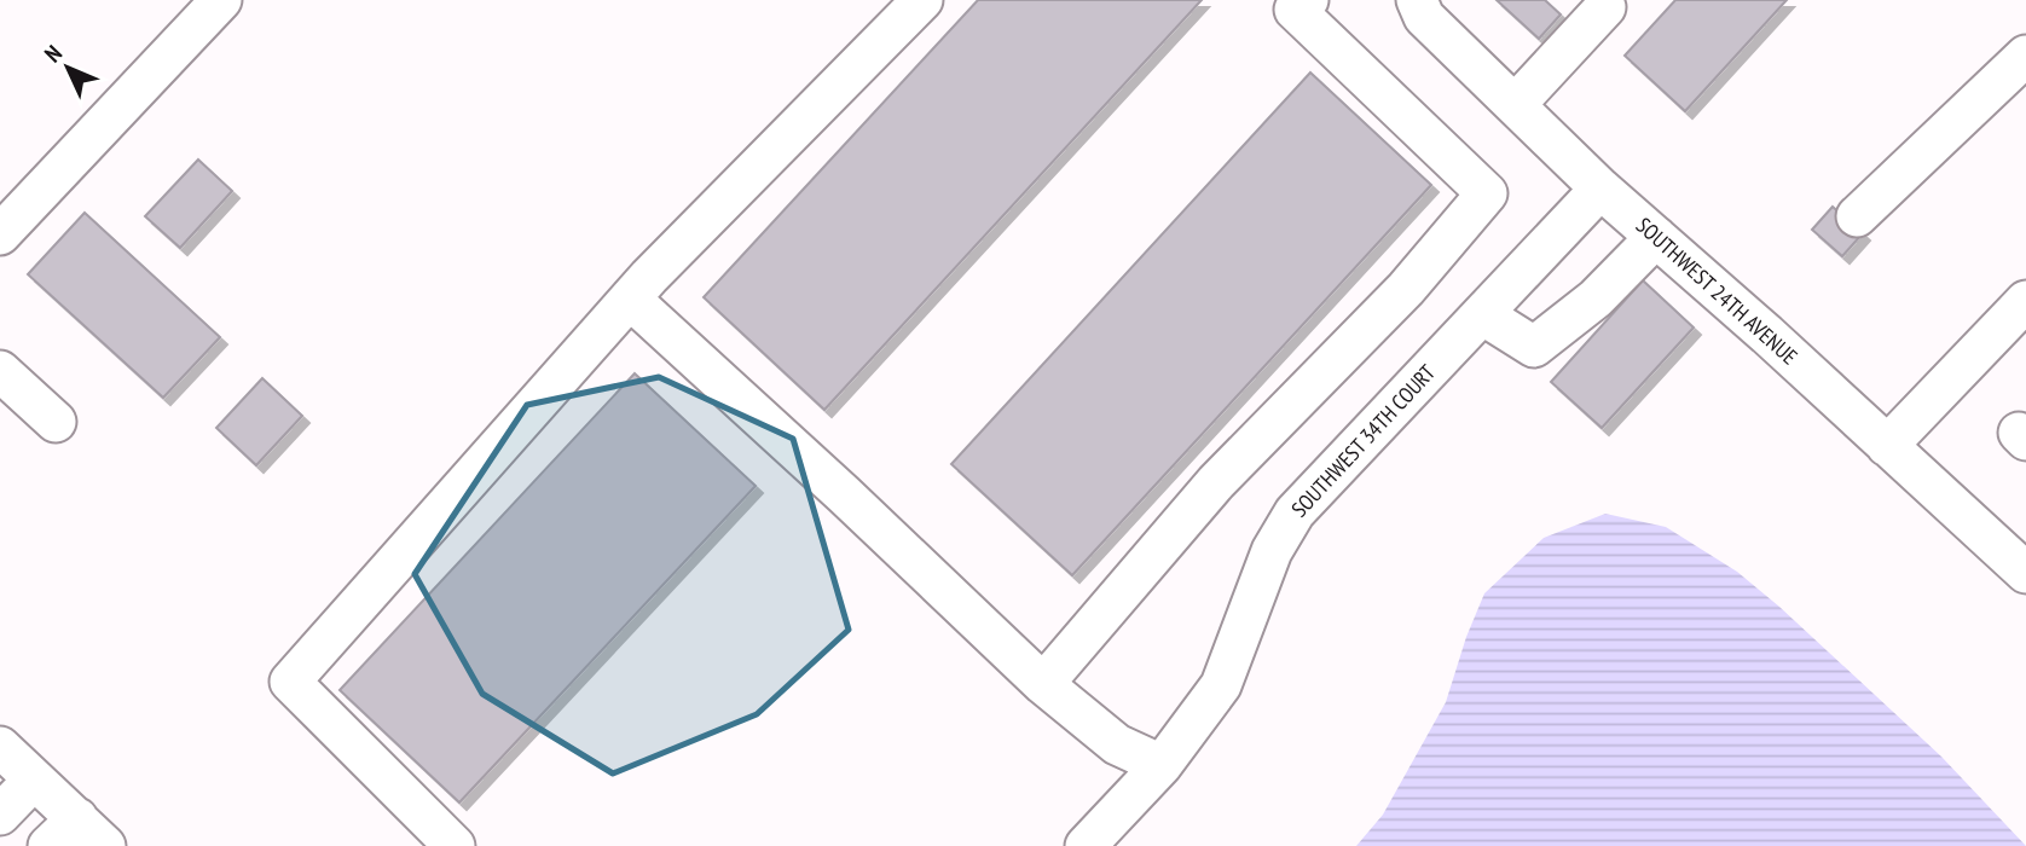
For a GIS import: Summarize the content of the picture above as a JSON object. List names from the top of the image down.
{
  "streets": {
    "street": ["SOUTHWEST 24TH AVENUE", "SOUTHWEST 34TH COURT"]
  },
  "crossings": [
    ["SOUTHWEST 24TH AVENUE", "SOUTHWEST 34TH COURT"]
  ],
  "north": "top left"
}
